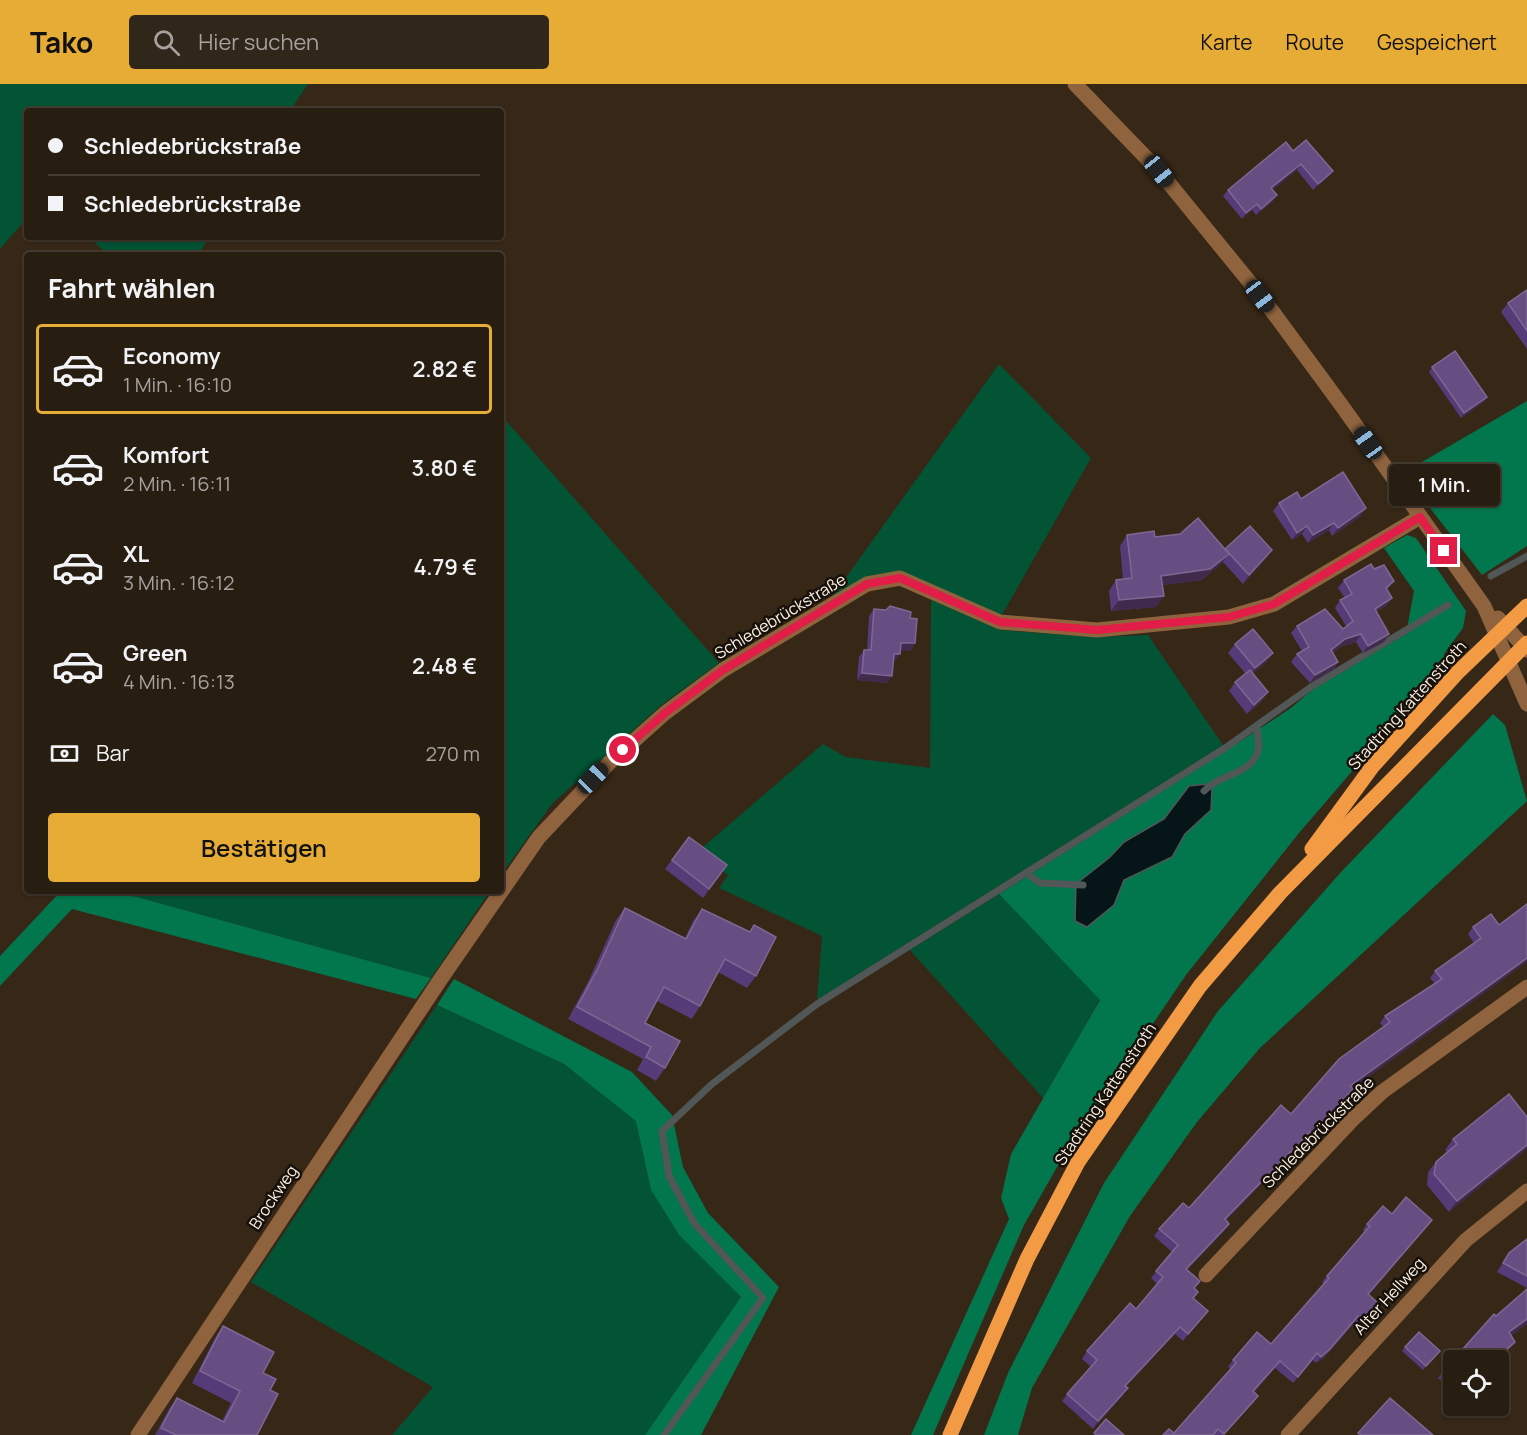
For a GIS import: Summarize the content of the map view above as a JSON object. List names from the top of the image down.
{
  "streets": {
    "main road": ["Stadtring Kattenstroth"],
    "street": ["Schledebrückstraße", "Brockweg", "Alter Hellweg"]
  },
  "crossings": [
    ["Schledebrückstraße", "Brockweg"]
  ],
  "page": {
    "header": "Tako",
    "search": "Hier suchen",
    "nav": ["Karte", "Route", "Gespeichert"],
    "banner": ["Schledebrückstraße", "Schledebrückstraße"],
    "heading": "Fahrt wählen",
    "list": [
      {
        "name": "Economy",
        "note": "1 Min. · 16:10",
        "value": "2.82 €"
      },
      {
        "name": "Komfort",
        "note": "2 Min. · 16:11",
        "value": "3.80 €"
      },
      {
        "name": "XL",
        "note": "3 Min. · 16:12",
        "value": "4.79 €"
      },
      {
        "name": "Green",
        "note": "4 Min. · 16:13",
        "value": "2.48 €"
      }
    ],
    "bubble": "1 Min.",
    "pay": ["Bar", "270 m"],
    "buttons": "Bestätigen"
  }
}
